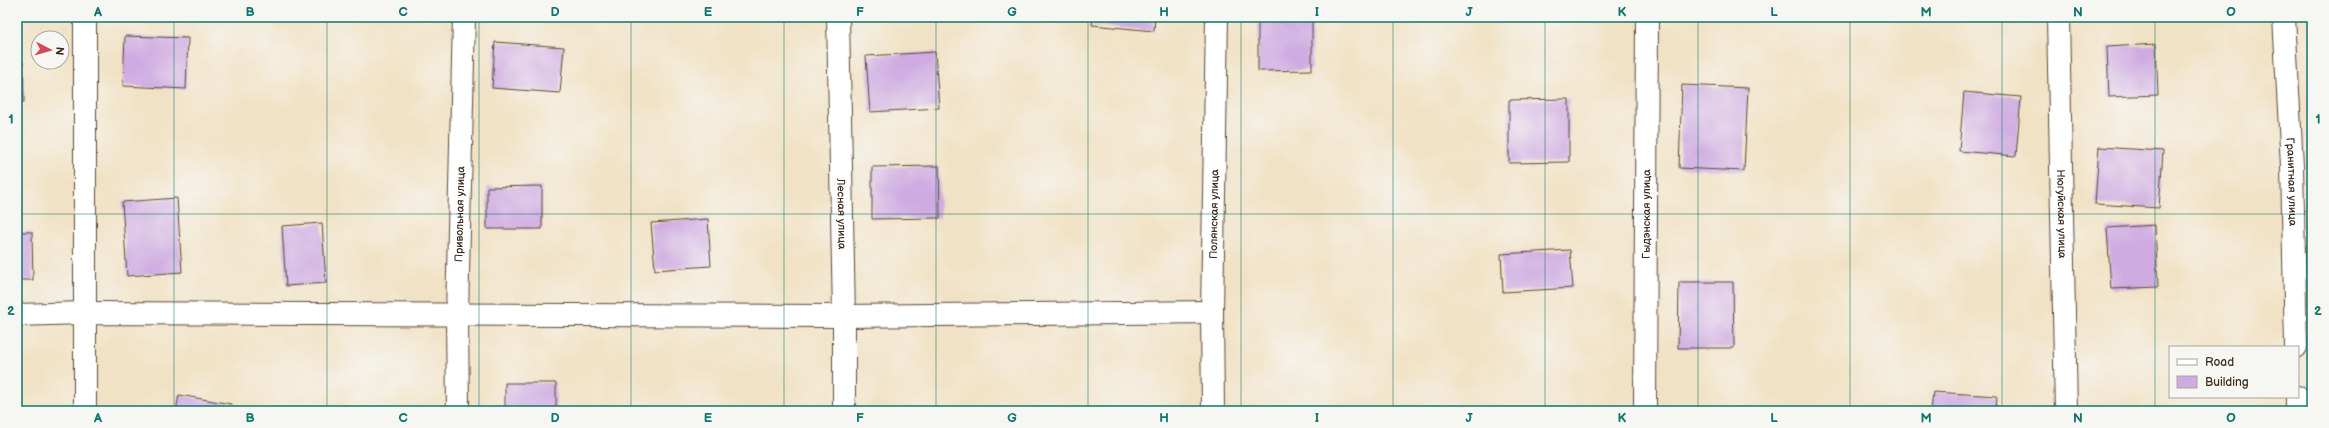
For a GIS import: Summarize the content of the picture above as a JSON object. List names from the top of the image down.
{
  "streets": {
    "street": [
      "Гранитная улица",
      "Привольная улица",
      "Лесная улица",
      "Полянская улица",
      "Гыдэнская улица",
      "Нюгуйская улица"
    ]
  },
  "legend": ["Road", "Building"],
  "north": "right",
  "grid": {
    "columns": [
      "A",
      "B",
      "C",
      "D",
      "E",
      "F",
      "G",
      "H",
      "I",
      "J",
      "K",
      "L",
      "M",
      "N",
      "O"
    ],
    "rows": ["1", "2"]
  }
}
